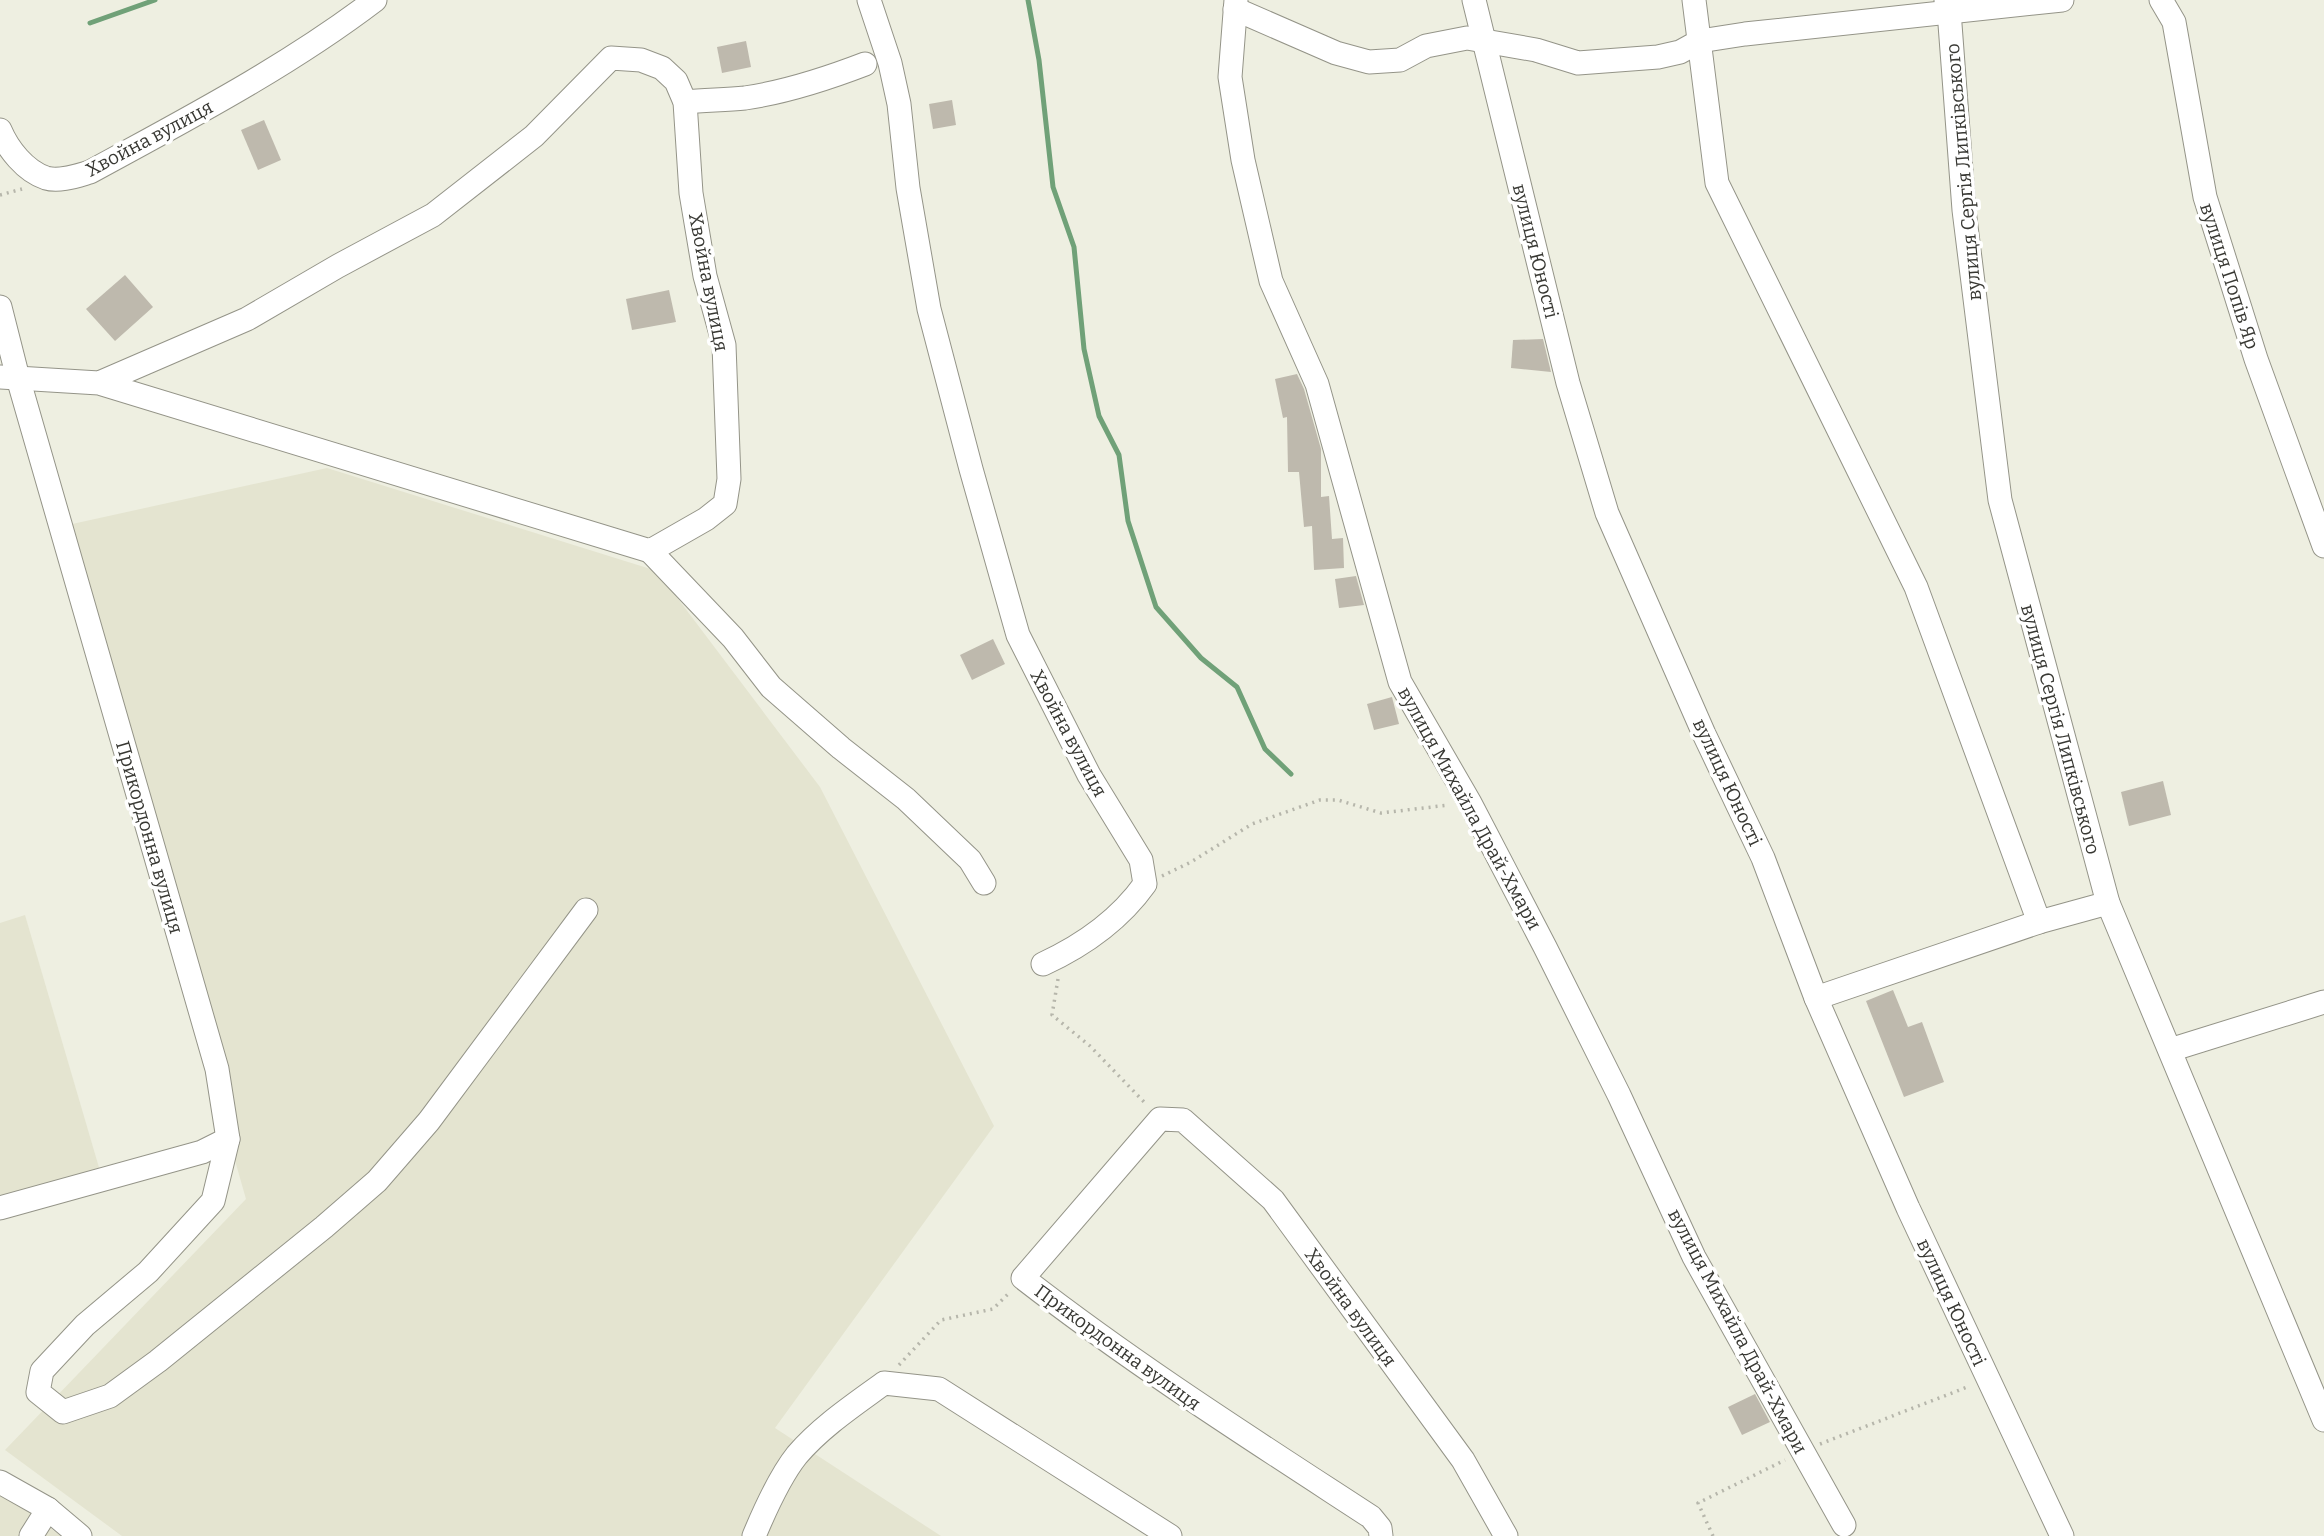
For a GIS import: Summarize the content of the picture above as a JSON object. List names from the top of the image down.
{
  "streets": {
    "street": [
      "Хвойна вулиця",
      "вулиця Сергія Липківського",
      "вулиця Юності",
      "вулиця Попів Яр",
      "вулиця Михайла Драй-Хмари",
      "Прикордонна вулиця"
    ]
  },
  "crossings": [
    ["Хвойна вулиця", "Прикордонна вулиця"]
  ]
}
